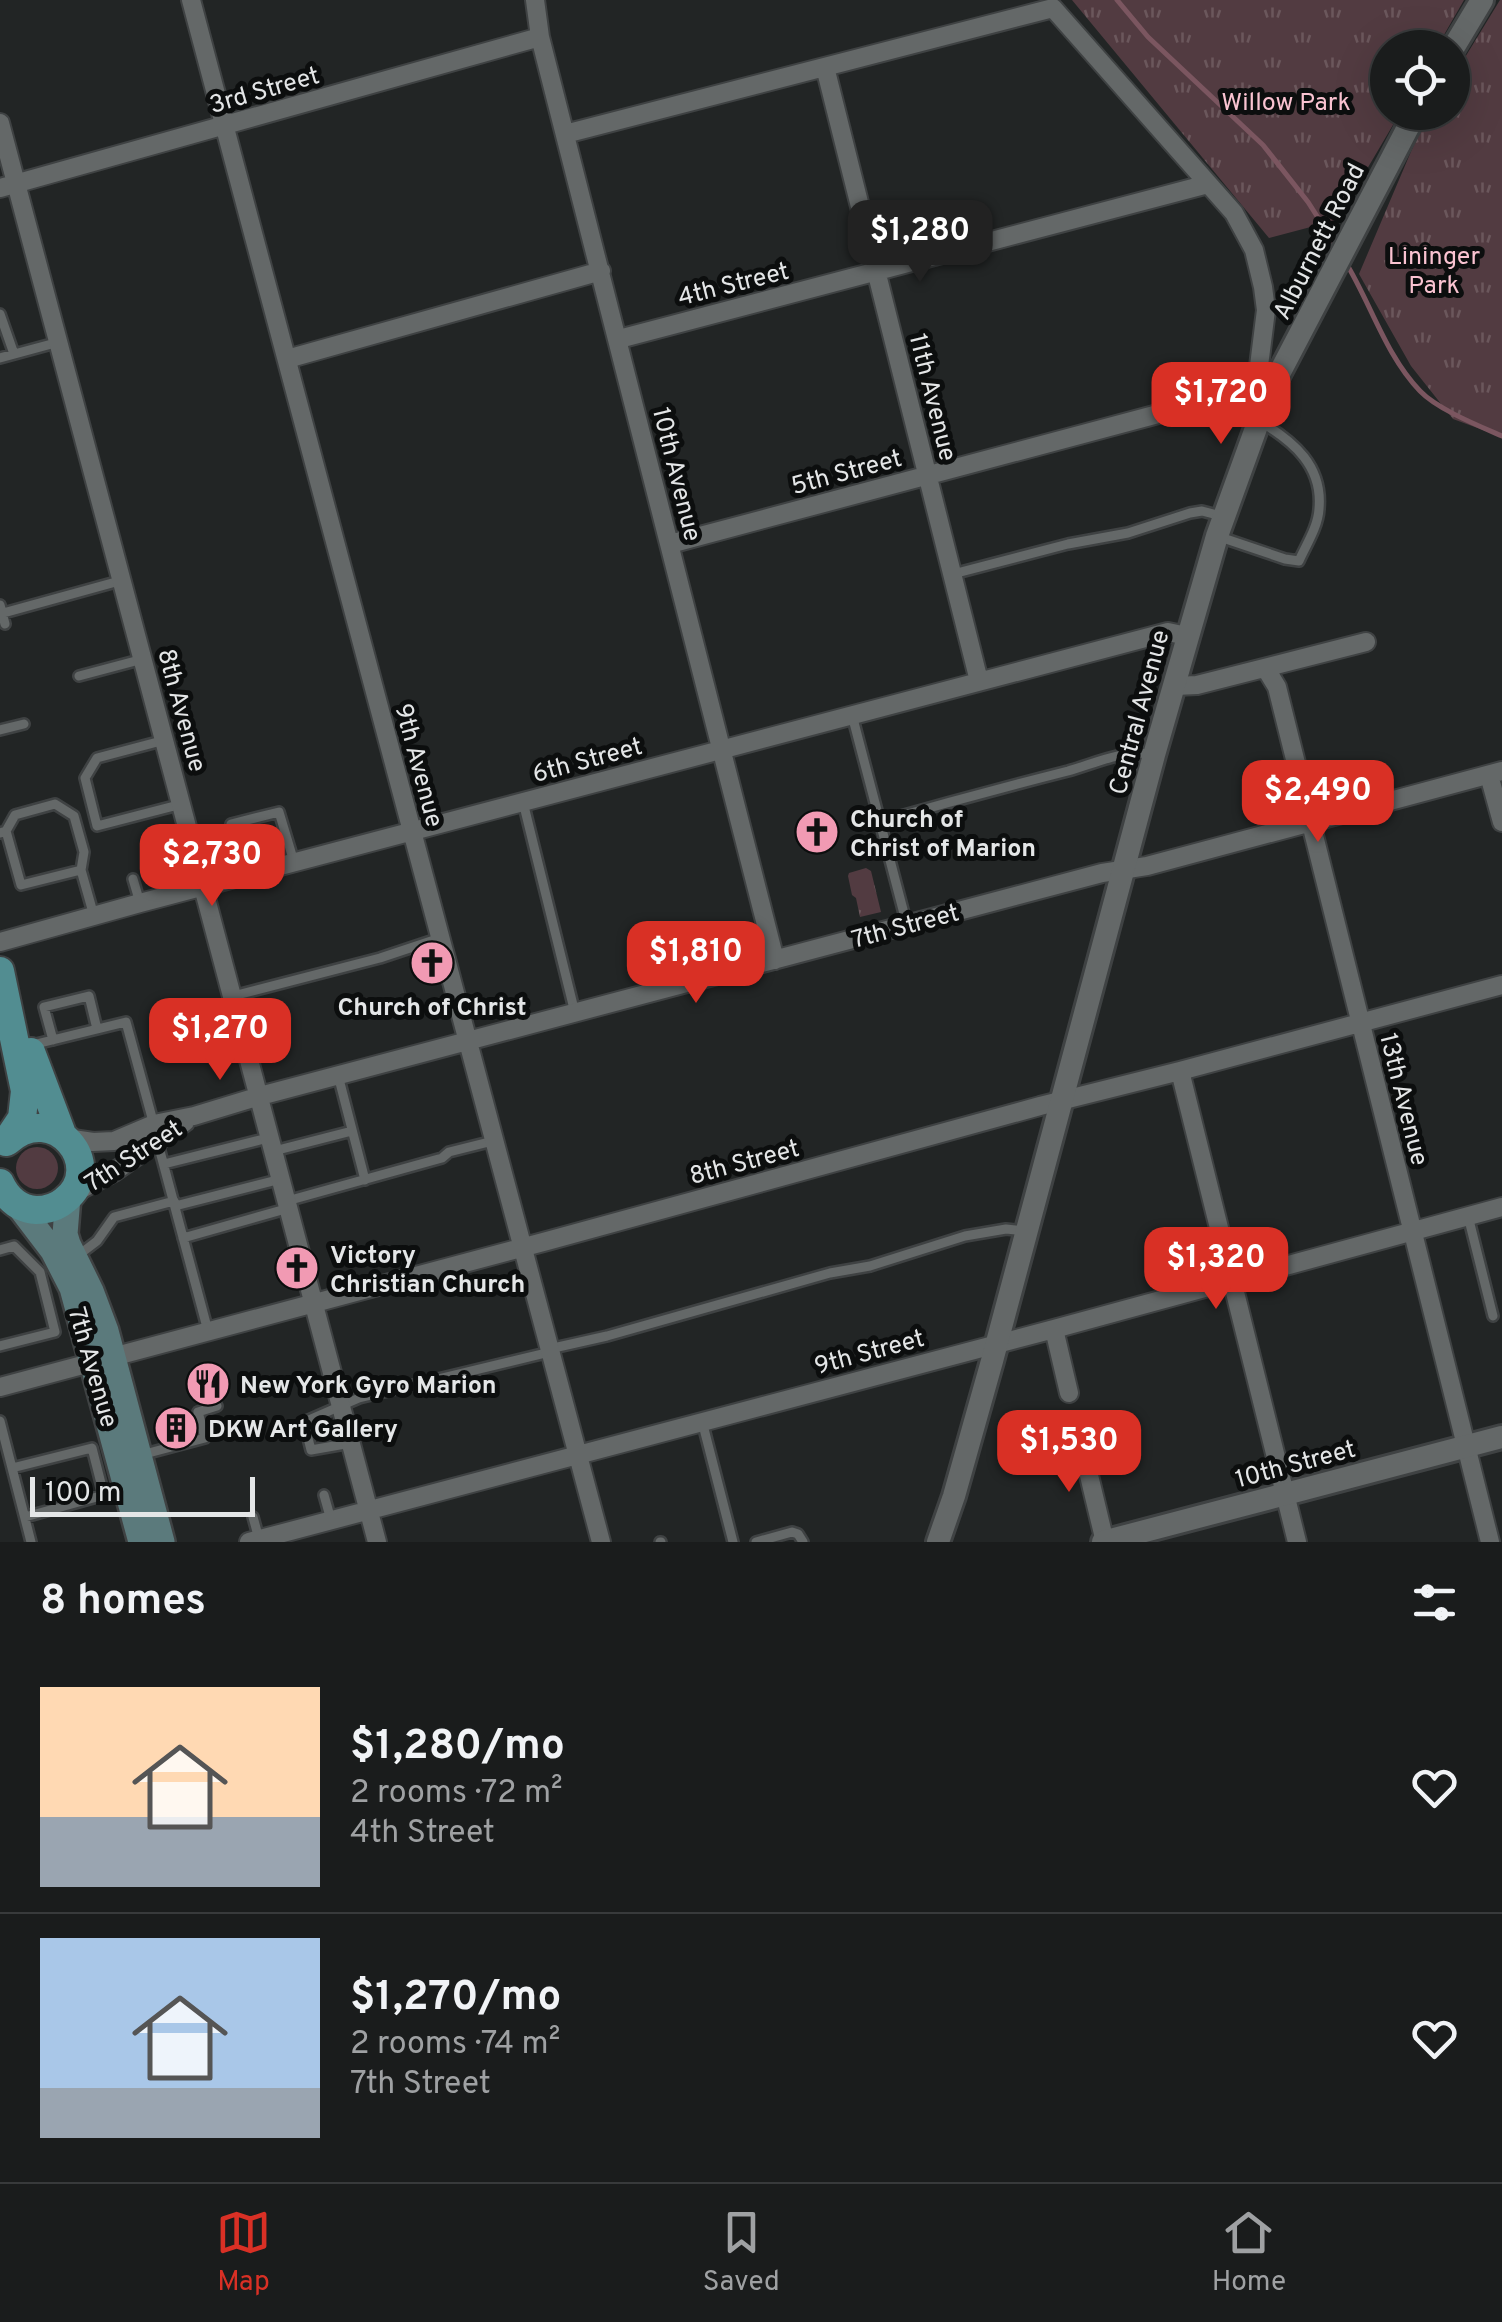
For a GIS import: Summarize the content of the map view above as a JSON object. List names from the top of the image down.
{
  "streets": {
    "main road": ["7th Avenue"],
    "street": [
      "3rd Street",
      "Alburnett Road",
      "4th Street",
      "11th Avenue",
      "5th Street",
      "10th Avenue",
      "8th Avenue",
      "Central Avenue",
      "6th Street",
      "9th Avenue",
      "7th Street",
      "13th Avenue",
      "8th Street",
      "9th Street",
      "10th Street"
    ]
  },
  "crossings": [
    ["3rd Street", "10th Avenue"],
    ["3rd Street", "8th Avenue"],
    ["3rd Street", "9th Avenue"],
    ["Alburnett Road", "5th Street"],
    ["Alburnett Road", "Central Avenue"],
    ["4th Street", "11th Avenue"],
    ["4th Street", "10th Avenue"],
    ["4th Street", "Central Avenue"],
    ["11th Avenue", "5th Street"],
    ["11th Avenue", "Central Avenue"],
    ["11th Avenue", "6th Street"],
    ["5th Street", "10th Avenue"],
    ["5th Street", "Central Avenue"],
    ["10th Avenue", "6th Street"],
    ["10th Avenue", "7th Street"],
    ["8th Avenue", "6th Street"],
    ["8th Avenue", "7th Street"],
    ["8th Avenue", "8th Street"],
    ["8th Avenue", "9th Street"],
    ["Central Avenue", "6th Street"],
    ["Central Avenue", "7th Street"],
    ["Central Avenue", "8th Street"],
    ["Central Avenue", "9th Street"],
    ["6th Street", "9th Avenue"],
    ["9th Avenue", "7th Street"],
    ["9th Avenue", "8th Street"],
    ["9th Avenue", "9th Street"],
    ["7th Street", "13th Avenue"],
    ["7th Street", "7th Avenue"],
    ["13th Avenue", "8th Street"],
    ["13th Avenue", "9th Street"],
    ["13th Avenue", "10th Street"],
    ["8th Street", "7th Avenue"]
  ],
  "parks": ["Willow Park", "Lininger Park"],
  "places": {
    "church": ["Church of Christ of Marion", "Church of Christ", "Victory Christian Church"],
    "restaurant": ["New York Gyro Marion"],
    "building": ["DKW Art Gallery"]
  },
  "scale_bar": "100 m",
  "page": {
    "price": [
      "$1,280",
      "$1,720",
      "$2,490",
      "$2,730",
      "$1,810",
      "$1,270",
      "$1,320",
      "$1,530"
    ],
    "scale": "100 m",
    "heading": "8 homes",
    "list": [
      {
        "name": "$1,280/mo",
        "note": "2 rooms · 72 m² · 4th Street"
      },
      {
        "name": "$1,270/mo",
        "note": "2 rooms · 74 m² · 7th Street"
      }
    ],
    "tabs": ["Map", "Saved", "Home"]
  }
}
